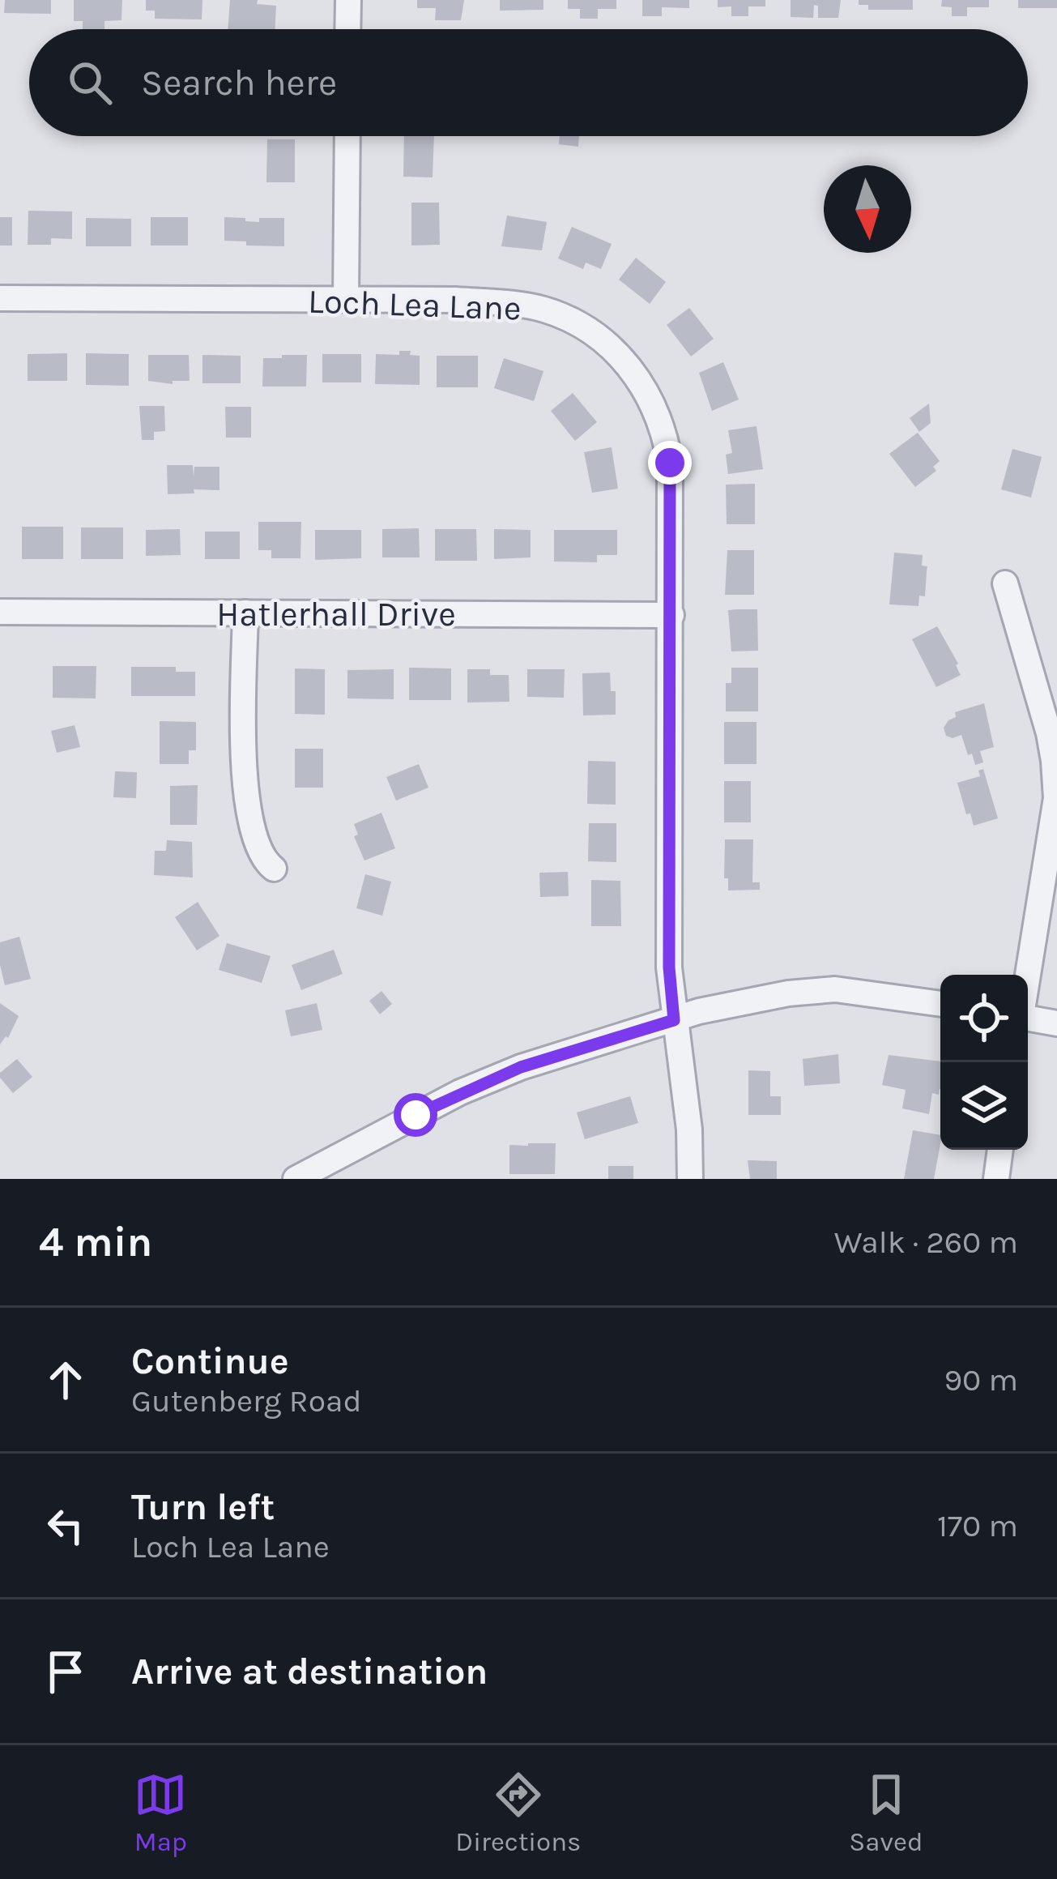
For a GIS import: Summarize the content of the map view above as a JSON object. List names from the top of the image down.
{
  "streets": {
    "street": ["Loch Lea Lane", "Hatlerhall Drive"]
  },
  "crossings": [
    ["Loch Lea Lane", "Hatlerhall Drive"]
  ],
  "north": "bottom",
  "page": {
    "search": "Search here",
    "heading": ["4 min", "Walk · 260 m"],
    "list": [
      ["Continue", "Gutenberg Road", "90 m"],
      ["Turn left", "Loch Lea Lane", "170 m"],
      "Arrive at destination"
    ],
    "nav": ["Map", "Directions", "Saved"]
  }
}
